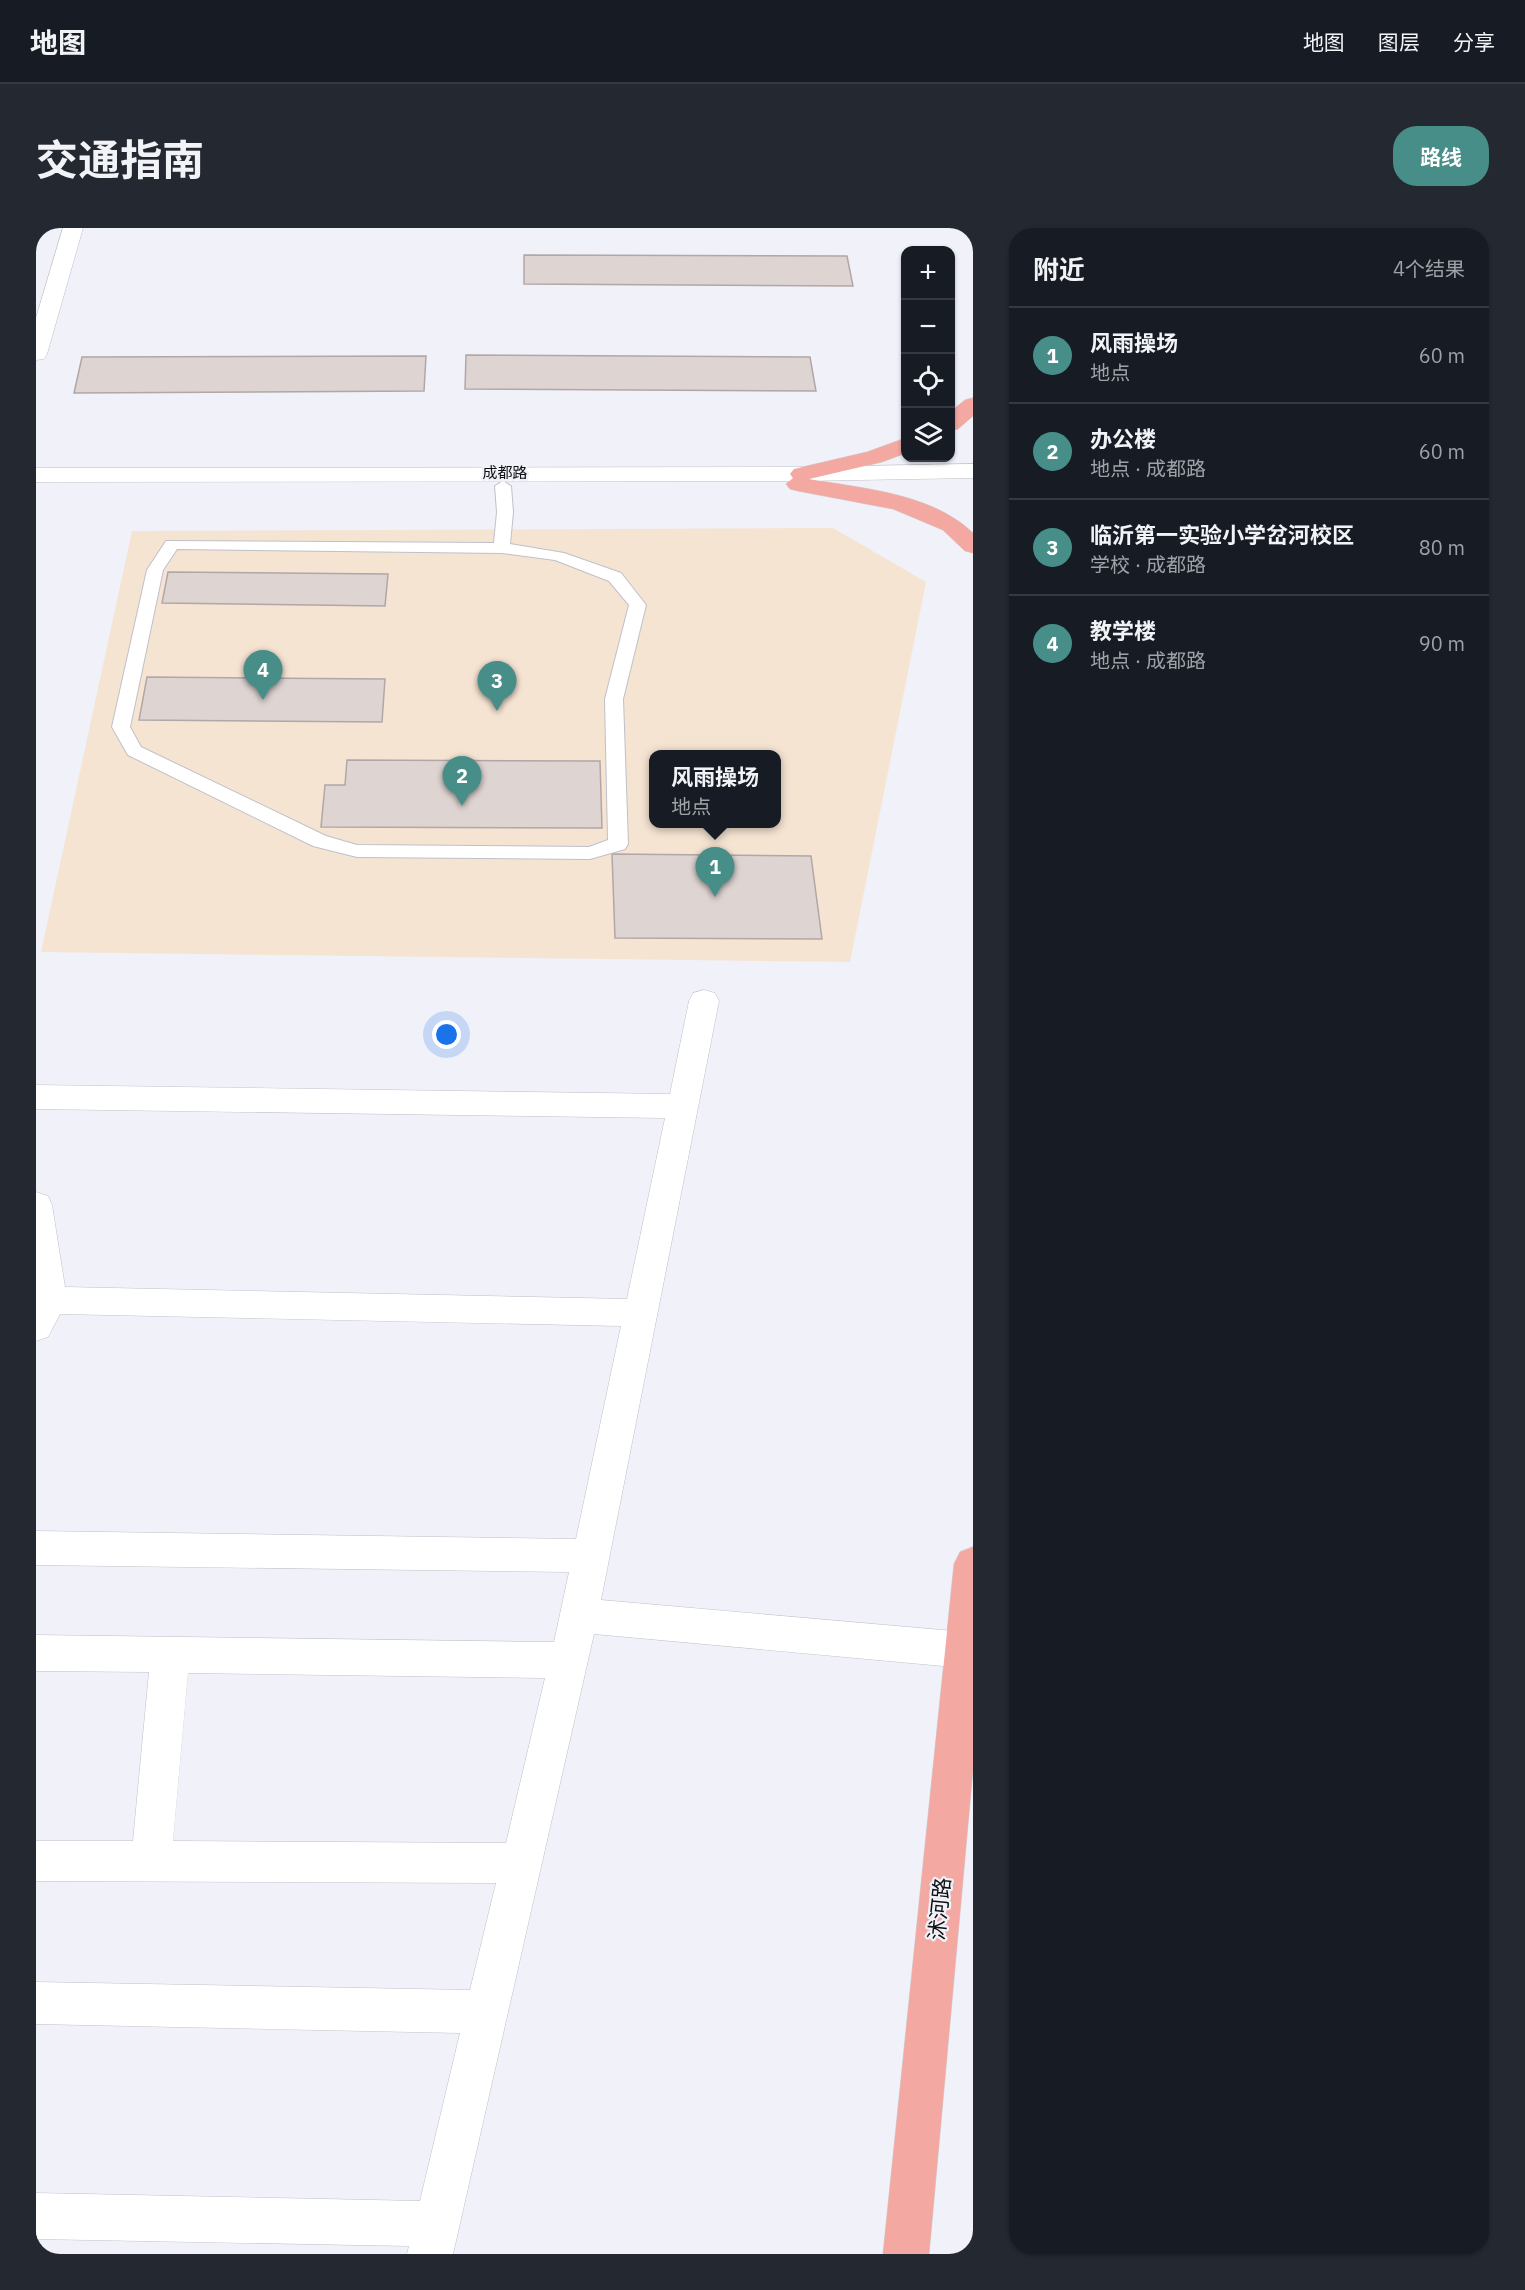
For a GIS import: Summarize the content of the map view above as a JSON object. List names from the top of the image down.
{
  "streets": {
    "main road": ["沭河路"],
    "street": ["成都路"]
  },
  "page": {
    "header": "地图",
    "nav": ["地图", "图层", "分享"],
    "title": "交通指南",
    "buttons": "路线",
    "heading": ["附近", "4个结果"],
    "map_buttons": ["+", "−"],
    "list": [
      {
        "mark": "1",
        "name": "风雨操场",
        "note": "地点",
        "value": "60 m"
      },
      {
        "mark": "2",
        "name": "办公楼",
        "note": "地点 · 成都路",
        "value": "60 m"
      },
      {
        "mark": "3",
        "name": "临沂第一实验小学岔河校区",
        "note": "学校 · 成都路",
        "value": "80 m"
      },
      {
        "mark": "4",
        "name": "教学楼",
        "note": "地点 · 成都路",
        "value": "90 m"
      }
    ],
    "pins": [
      "4",
      "3",
      "2",
      "1"
    ],
    "popup": ["风雨操场", "地点"]
  }
}
